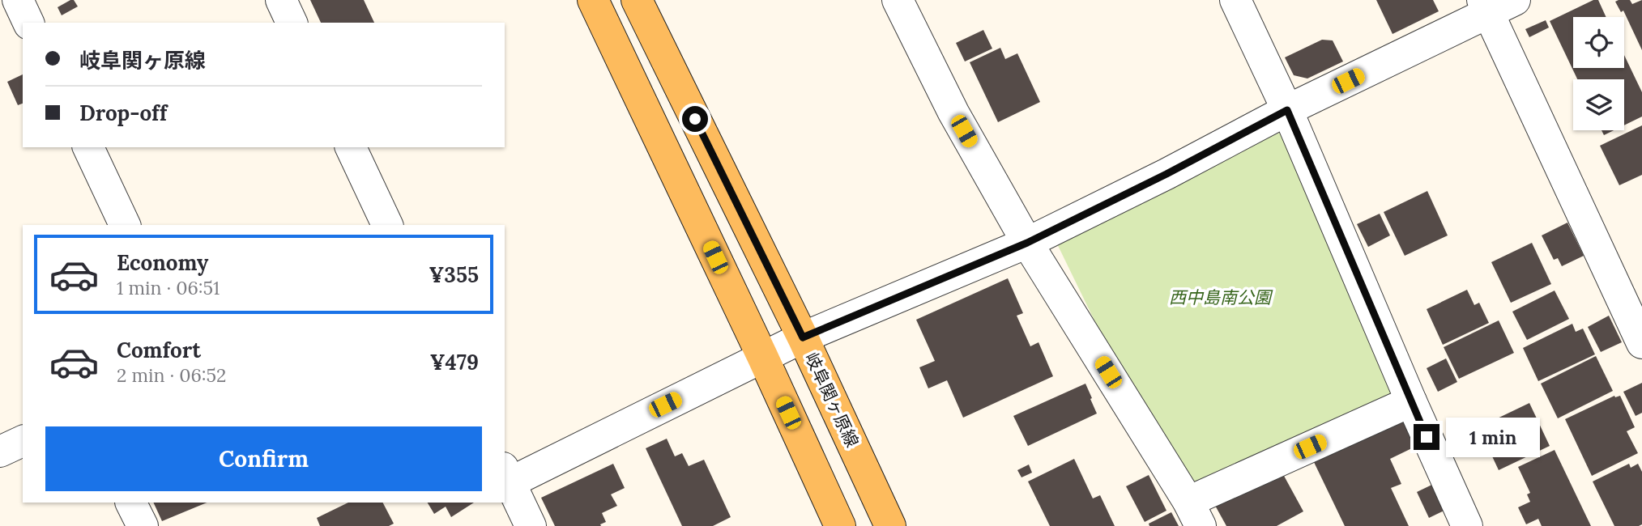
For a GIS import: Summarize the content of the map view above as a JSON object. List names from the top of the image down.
{
  "streets": {
    "main road": ["岐阜関ヶ原線"]
  },
  "parks": ["西中島南公園"],
  "page": {
    "banner": ["岐阜関ヶ原線", "Drop-off"],
    "list": [
      {
        "name": "Economy",
        "note": "1 min · 06:51",
        "value": "¥355"
      },
      {
        "name": "Comfort",
        "note": "2 min · 06:52",
        "value": "¥479"
      }
    ],
    "buttons": "Confirm",
    "bubble": "1 min"
  }
}
